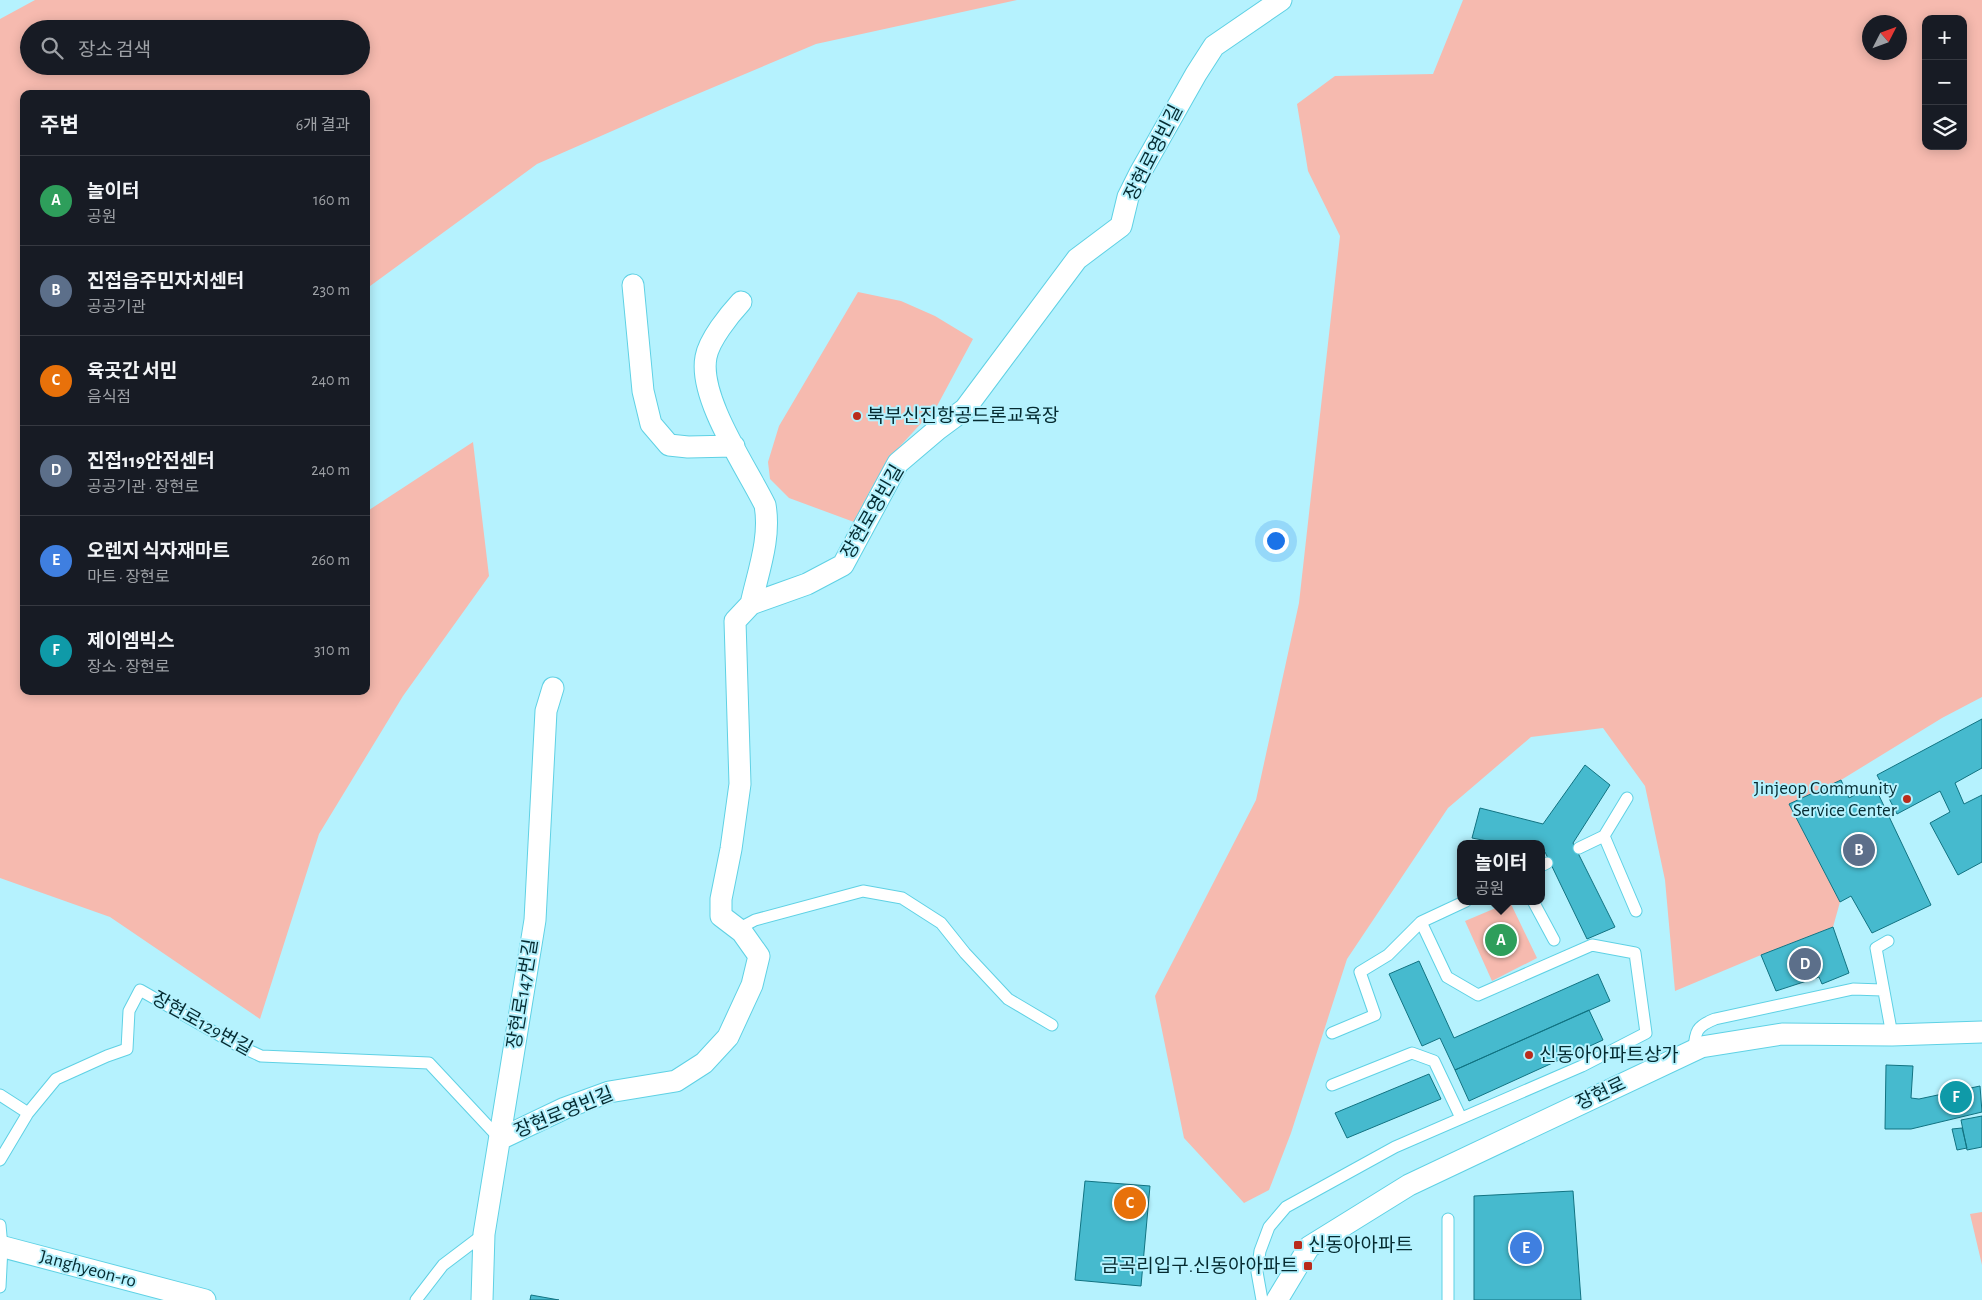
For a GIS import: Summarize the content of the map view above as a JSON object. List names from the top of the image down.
{
  "streets": {
    "street": [
      "장현로영빈길",
      "장현로147번길",
      "장현로",
      "Janghyeon-ro"
    ],
    "lane": ["장현로129번길"]
  },
  "crossings": [
    ["장현로영빈길", "장현로147번길"],
    ["장현로영빈길", "장현로129번길"],
    ["장현로147번길", "장현로129번길"]
  ],
  "places": {
    "other": ["북부신진항공드론교육장", "Jinjeop Community Service Center", "신동아아파트상가"],
    "transit": ["신동아아파트", "금곡리입구.신동아아파트"]
  },
  "north": "top right",
  "page": {
    "map_buttons": ["+", "−"],
    "search": "장소 검색",
    "heading": ["주변", "6개 결과"],
    "list": [
      {
        "mark": "A",
        "name": "놀이터",
        "note": "공원",
        "value": "160 m"
      },
      {
        "mark": "B",
        "name": "진접읍주민자치센터",
        "note": "공공기관",
        "value": "230 m"
      },
      {
        "mark": "C",
        "name": "육곳간 서민",
        "note": "음식점",
        "value": "240 m"
      },
      {
        "mark": "D",
        "name": "진접119안전센터",
        "note": "공공기관 · 장현로",
        "value": "240 m"
      },
      {
        "mark": "E",
        "name": "오렌지 식자재마트",
        "note": "마트 · 장현로",
        "value": "260 m"
      },
      {
        "mark": "F",
        "name": "제이엠빅스",
        "note": "장소 · 장현로",
        "value": "310 m"
      }
    ],
    "pins": [
      "B",
      "A",
      "D",
      "F",
      "C",
      "E"
    ],
    "popup": ["놀이터", "공원"]
  }
}
